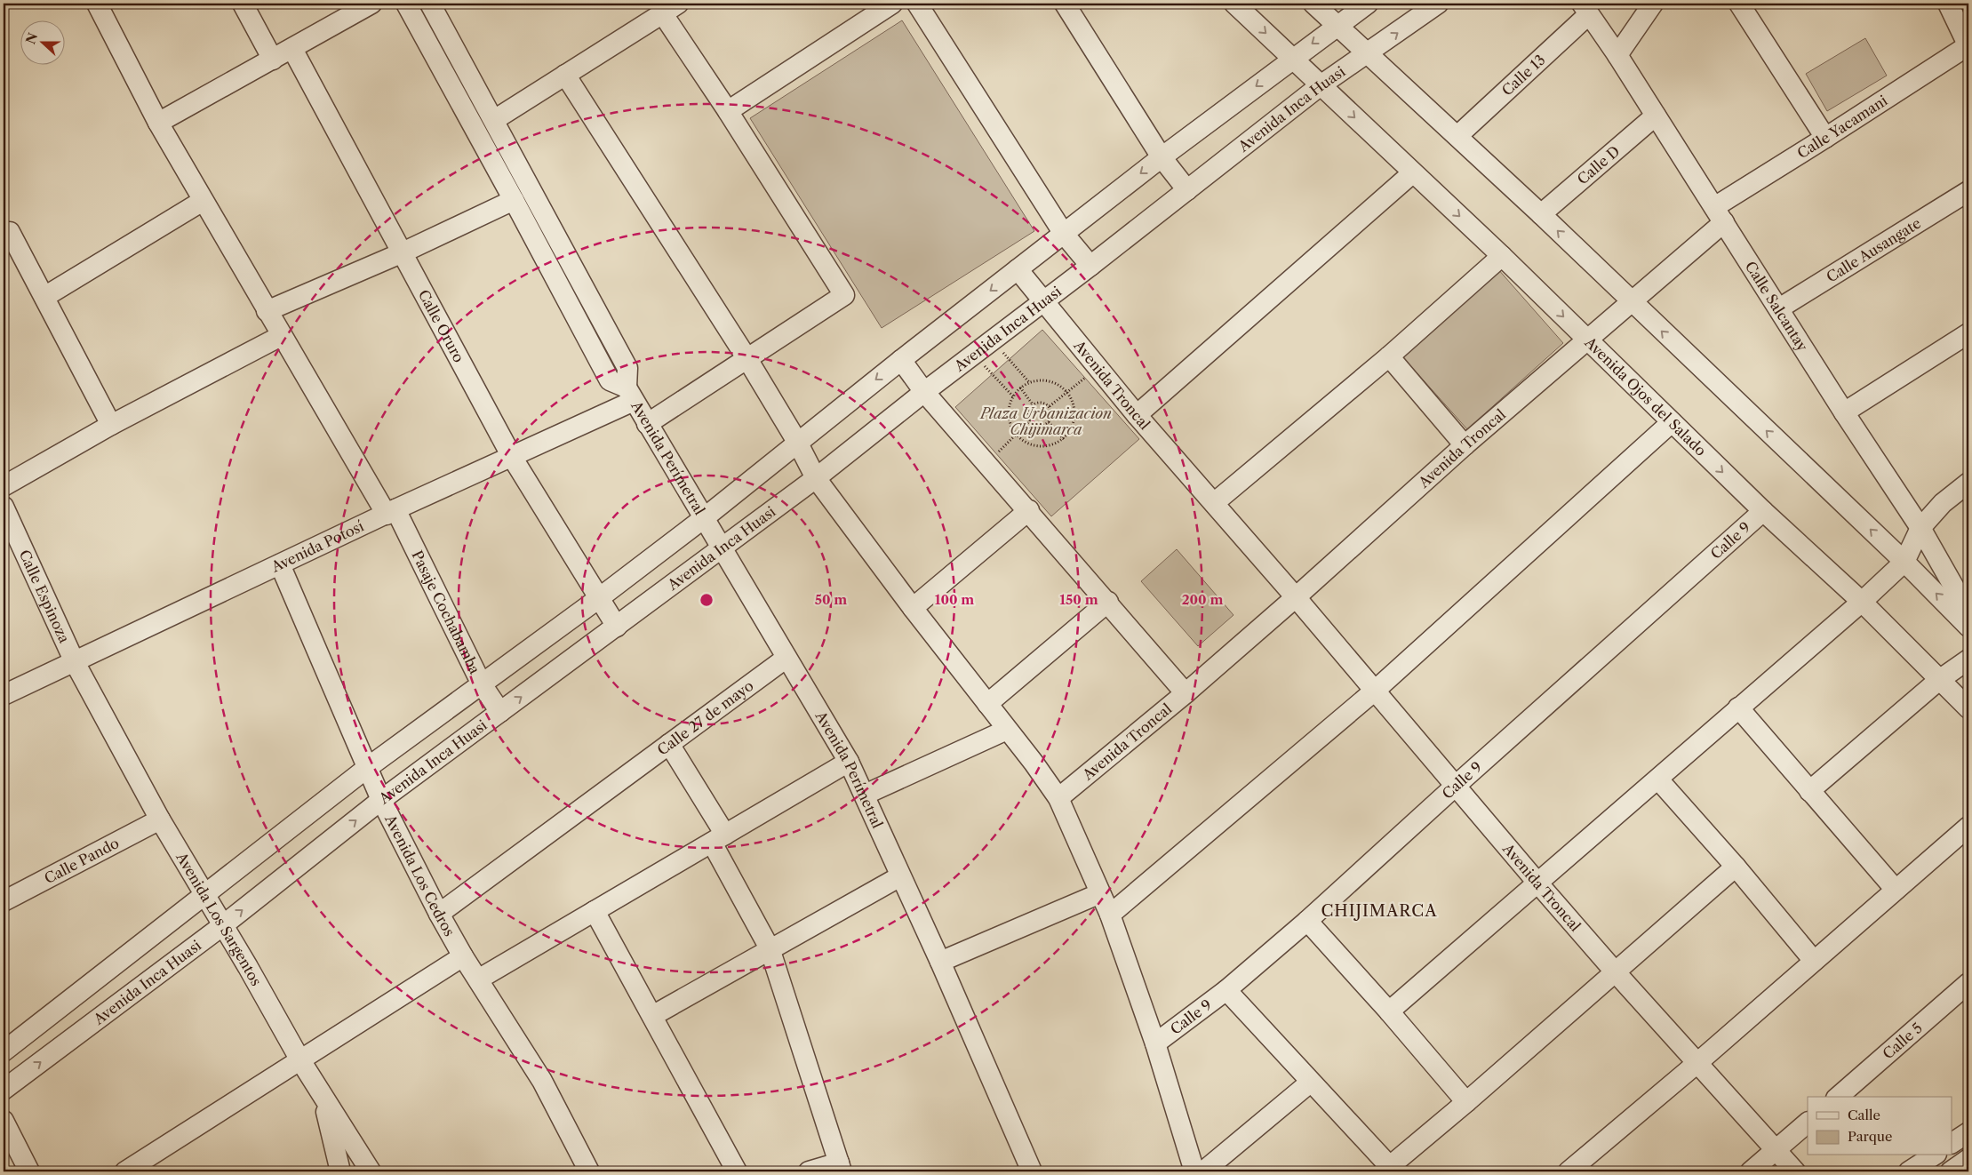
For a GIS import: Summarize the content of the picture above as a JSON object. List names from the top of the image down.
{
  "streets": {
    "street": [
      "Calle 13",
      "Avenida Inca Huasi",
      "Calle Yacamani",
      "Calle D",
      "Calle Ausangate",
      "Calle Salcantay",
      "Calle Oruro",
      "Avenida Troncal",
      "Avenida Ojos del Salado",
      "Avenida Perímetral",
      "Calle 9",
      "Avenida Potosí",
      "Calle Espinoza",
      "Pasaje Cochabamba",
      "Calle 27 de mayo",
      "Calle Pando",
      "Avenida Los Cedros",
      "Avenida Los Sargentos",
      "Calle 5"
    ]
  },
  "crossings": [
    ["Calle 13", "Calle Salcantay"],
    ["Avenida Inca Huasi", "Calle Oruro"],
    ["Avenida Inca Huasi", "Avenida Troncal"],
    ["Avenida Inca Huasi", "Avenida Ojos del Salado"],
    ["Avenida Inca Huasi", "Avenida Perímetral"],
    ["Avenida Inca Huasi", "Pasaje Cochabamba"],
    ["Avenida Inca Huasi", "Avenida Los Cedros"],
    ["Avenida Inca Huasi", "Avenida Los Sargentos"],
    ["Calle Yacamani", "Calle Salcantay"],
    ["Calle Yacamani", "Avenida Troncal"],
    ["Calle D", "Calle Salcantay"],
    ["Calle Ausangate", "Calle Salcantay"],
    ["Calle Oruro", "Avenida Potosí"],
    ["Avenida Troncal", "Avenida Ojos del Salado"],
    ["Avenida Troncal", "Calle 9"],
    ["Avenida Ojos del Salado", "Calle 9"],
    ["Avenida Perímetral", "Avenida Potosí"],
    ["Avenida Perímetral", "Calle 27 de mayo"],
    ["Avenida Potosí", "Calle Espinoza"],
    ["Avenida Potosí", "Pasaje Cochabamba"],
    ["Avenida Potosí", "Avenida Los Cedros"],
    ["Avenida Potosí", "Avenida Los Sargentos"],
    ["Calle Espinoza", "Avenida Los Sargentos"],
    ["Calle 27 de mayo", "Avenida Los Cedros"],
    ["Calle Pando", "Avenida Los Sargentos"]
  ],
  "districts": ["CHIJIMARCA"],
  "parks": ["Plaza Urbanizacion Chijimarca"],
  "legend": ["Calle", "Parque"],
  "north": "left",
  "rings": [
    "50 m",
    "100 m",
    "150 m",
    "200 m"
  ]
}
